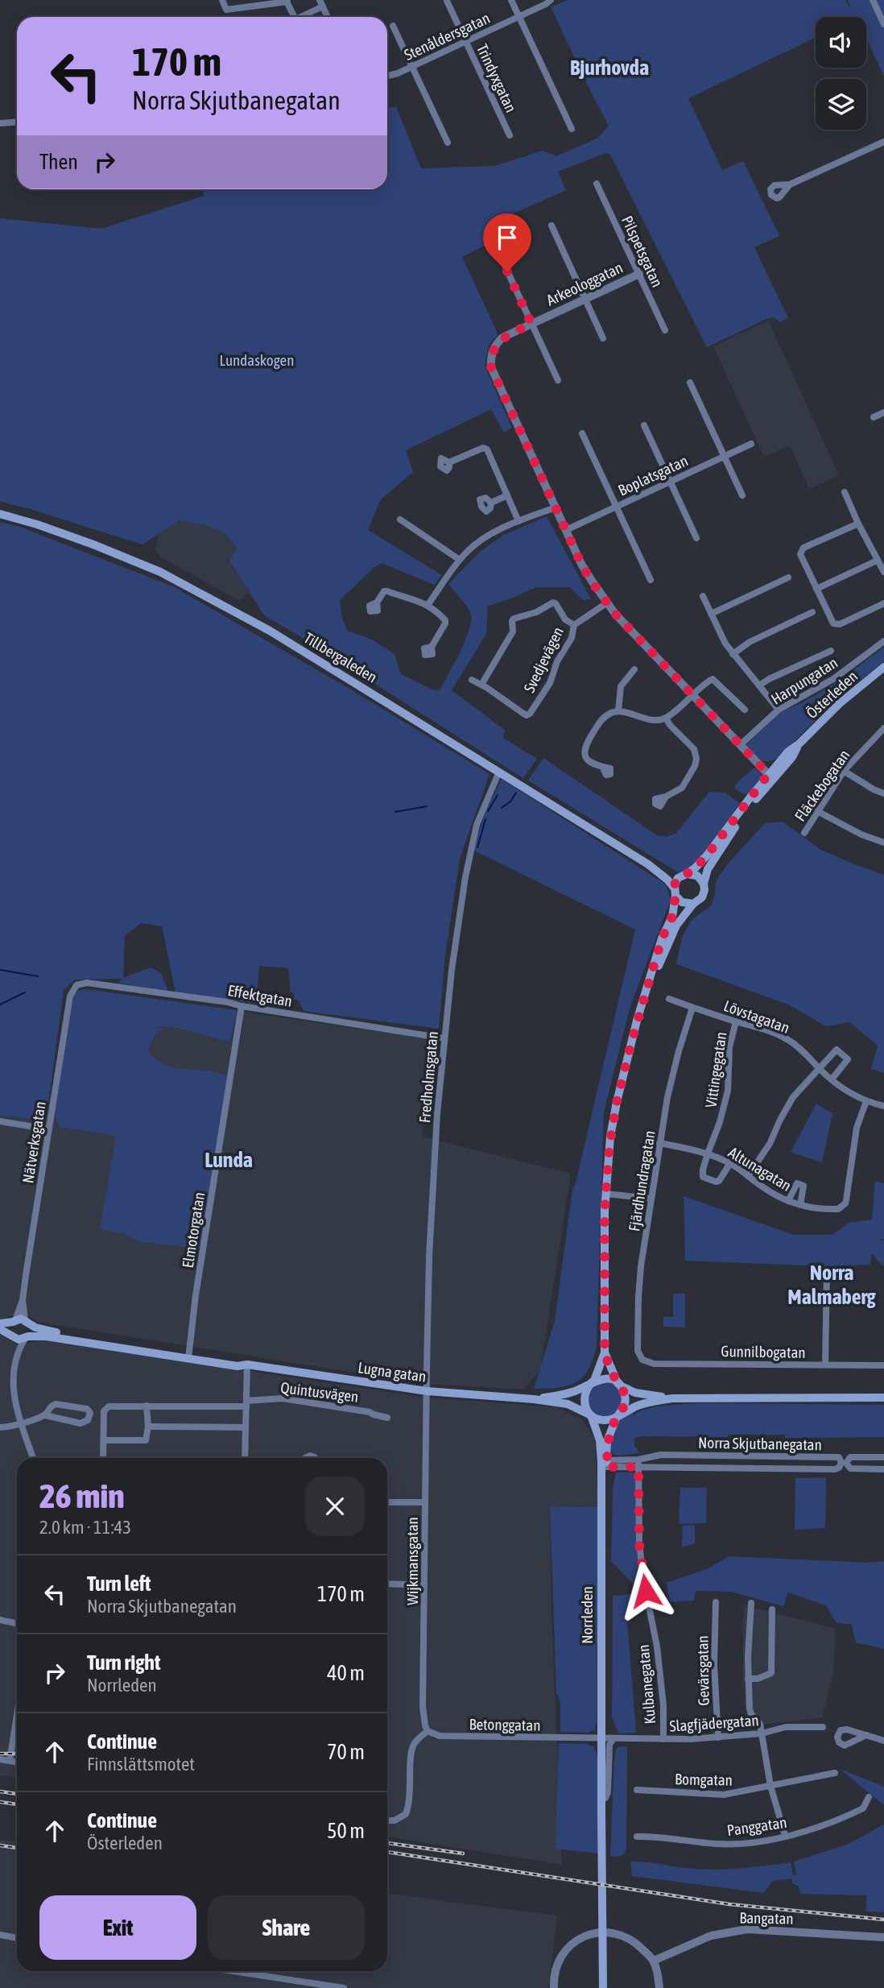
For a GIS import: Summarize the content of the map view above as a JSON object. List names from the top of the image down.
{
  "streets": {
    "main road": [
      "Tillbergaleden",
      "Österleden",
      "Lugna gatan",
      "Norrleden"
    ],
    "street": [
      "Stenåldersgatan",
      "Trindyxgatan",
      "Pilspetsgatan",
      "Arkeologgatan",
      "Boplatsgatan",
      "Svedjevägen",
      "Harpungatan",
      "Fläckebogatan",
      "Effektgatan",
      "Lövstagatan",
      "Vittingegatan",
      "Fredholmsgatan",
      "Nätverksgatan",
      "Altunagatan",
      "Fjärdhundragatan",
      "Elmotorgatan",
      "Gunnilbogatan",
      "Quintusvägen",
      "Norra Skjutbanegatan",
      "Wijkmansgatan",
      "Gevärsgatan",
      "Kulbanegatan",
      "Slagfjädergatan",
      "Betonggatan",
      "Bomgatan",
      "Panggatan",
      "Bangatan"
    ]
  },
  "crossings": [
    ["Stenåldersgatan", "Trindyxgatan"],
    ["Pilspetsgatan", "Arkeologgatan"],
    ["Arkeologgatan", "Boplatsgatan"],
    ["Arkeologgatan", "Svedjevägen"],
    ["Arkeologgatan", "Harpungatan"],
    ["Arkeologgatan", "Österleden"],
    ["Tillbergaleden", "Österleden"],
    ["Tillbergaleden", "Fredholmsgatan"],
    ["Effektgatan", "Fredholmsgatan"],
    ["Effektgatan", "Nätverksgatan"],
    ["Effektgatan", "Elmotorgatan"],
    ["Lövstagatan", "Vittingegatan"],
    ["Lövstagatan", "Altunagatan"],
    ["Lövstagatan", "Fjärdhundragatan"],
    ["Vittingegatan", "Altunagatan"],
    ["Fredholmsgatan", "Lugna gatan"],
    ["Fredholmsgatan", "Wijkmansgatan"],
    ["Nätverksgatan", "Lugna gatan"],
    ["Altunagatan", "Fjärdhundragatan"],
    ["Fjärdhundragatan", "Gunnilbogatan"],
    ["Elmotorgatan", "Lugna gatan"],
    ["Lugna gatan", "Wijkmansgatan"],
    ["Lugna gatan", "Norrleden"],
    ["Norra Skjutbanegatan", "Norrleden"],
    ["Norra Skjutbanegatan", "Kulbanegatan"],
    ["Wijkmansgatan", "Betonggatan"],
    ["Norrleden", "Slagfjädergatan"],
    ["Norrleden", "Betonggatan"],
    ["Gevärsgatan", "Slagfjädergatan"],
    ["Kulbanegatan", "Slagfjädergatan"],
    ["Slagfjädergatan", "Betonggatan"]
  ],
  "districts": ["Bjurhovda", "Lunda", "Norra Malmaberg"],
  "parks": ["Lundaskogen"],
  "page": {
    "turn": ["170 m", "Norra Skjutbanegatan"],
    "then": "Then",
    "heading": ["26 min", "2.0 km · 11:43"],
    "list": [
      {
        "name": "Turn left",
        "note": "Norra Skjutbanegatan",
        "value": "170 m"
      },
      {
        "name": "Turn right",
        "note": "Norrleden",
        "value": "40 m"
      },
      {
        "name": "Continue",
        "note": "Finnslättsmotet",
        "value": "70 m"
      },
      {
        "name": "Continue",
        "note": "Österleden",
        "value": "50 m"
      }
    ],
    "buttons": ["Exit", "Share"]
  }
}
